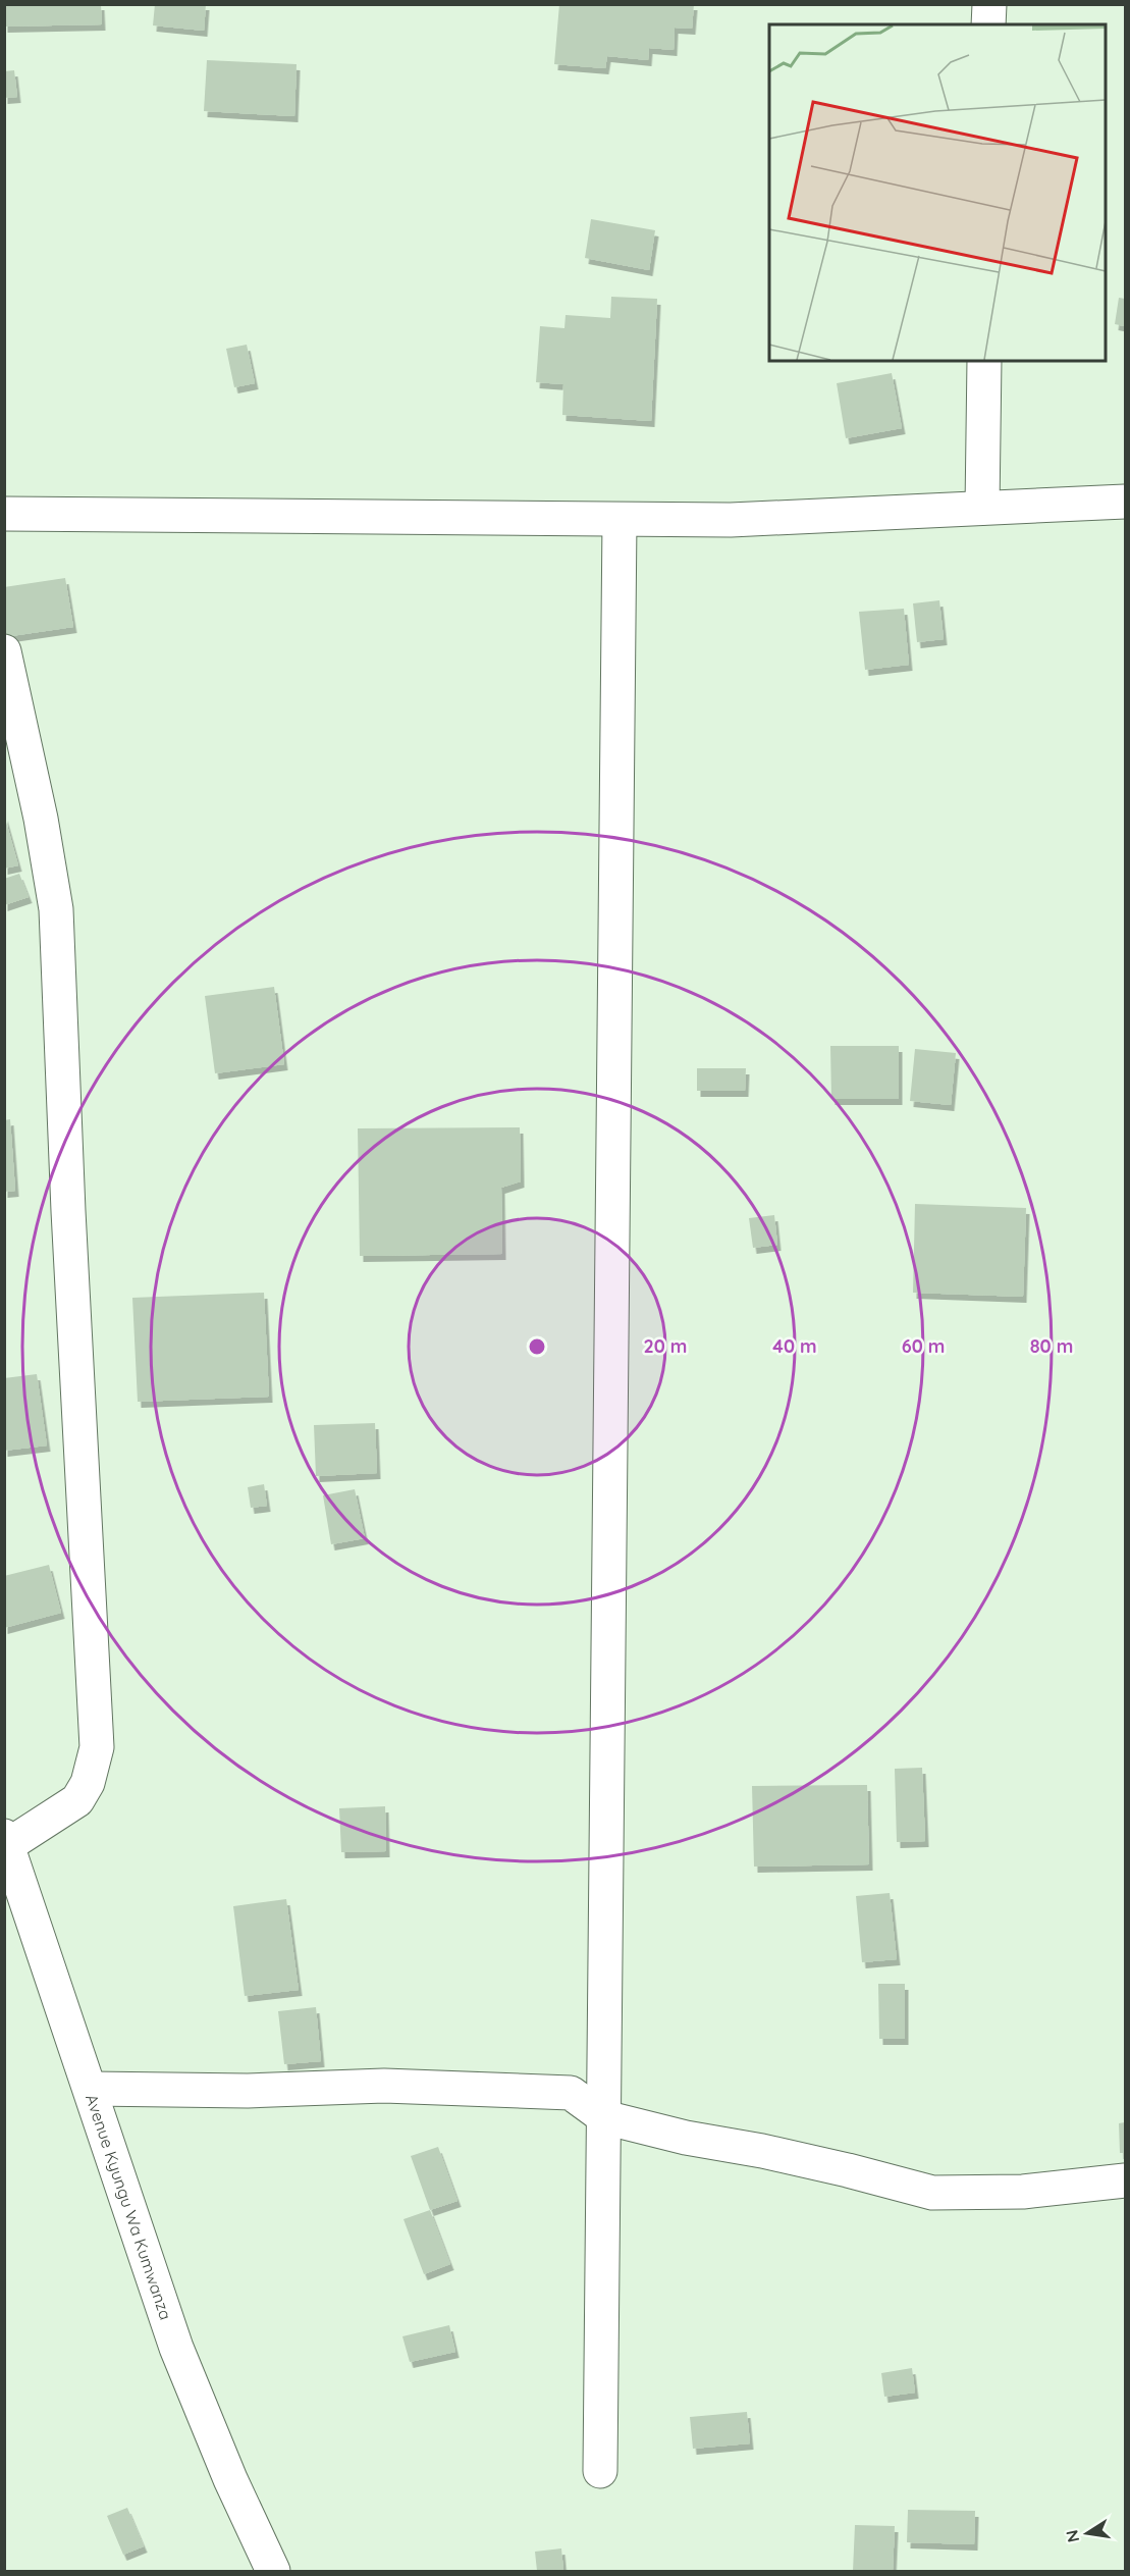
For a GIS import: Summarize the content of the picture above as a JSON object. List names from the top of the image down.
{
  "streets": {
    "street": ["Avenue Kyungu Wa Kumwanza"]
  },
  "north": "left",
  "rings": [
    "20 m",
    "40 m",
    "60 m",
    "80 m"
  ]
}
